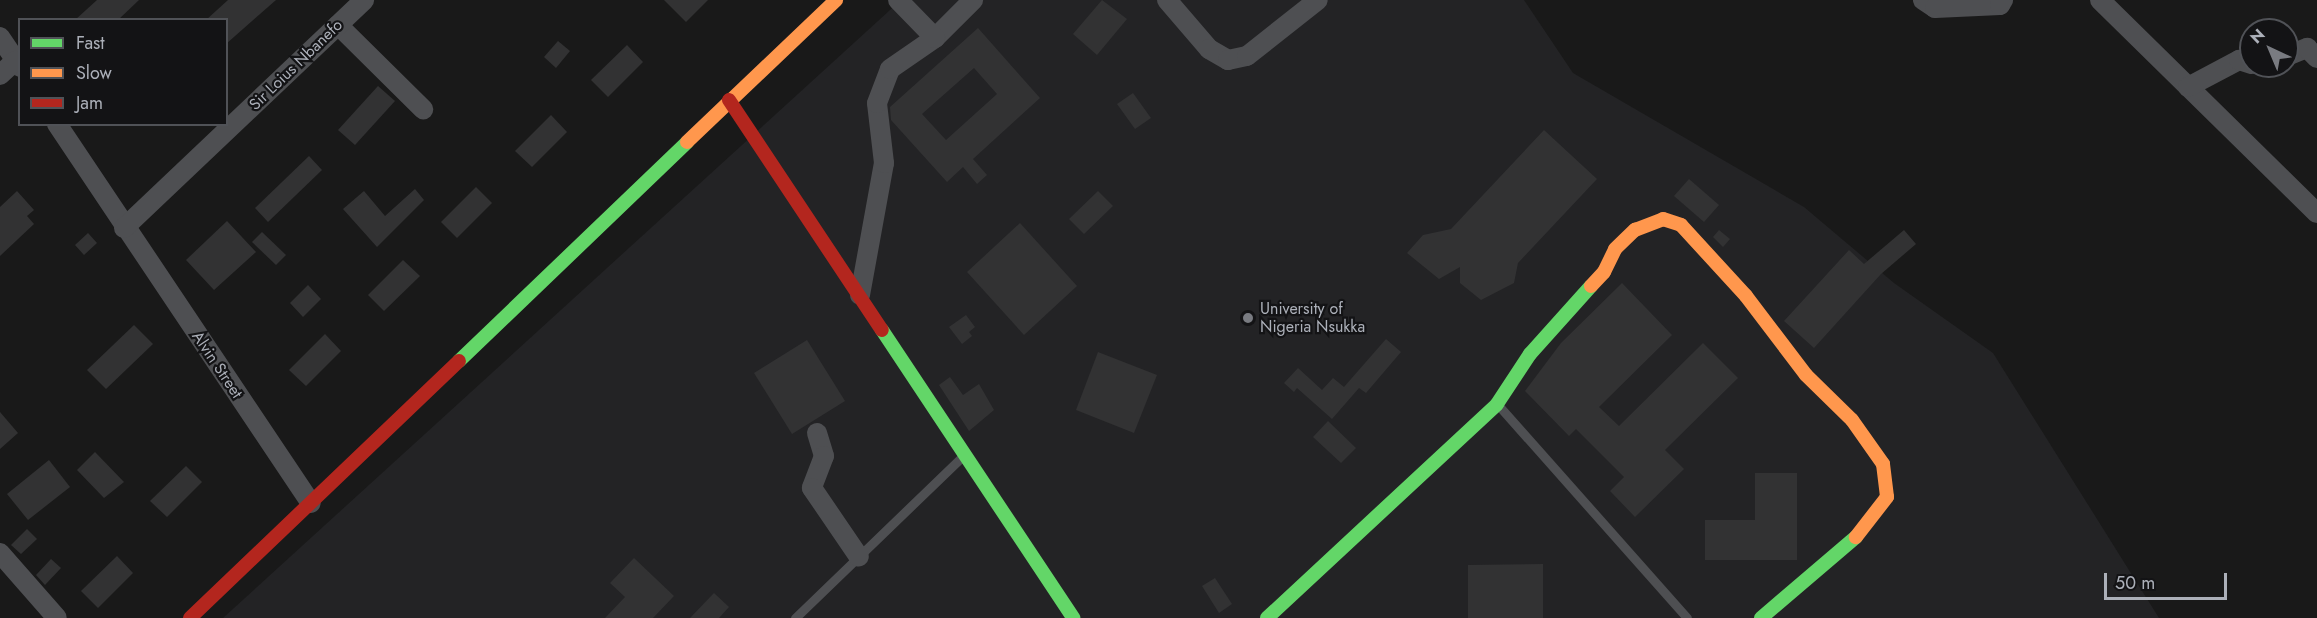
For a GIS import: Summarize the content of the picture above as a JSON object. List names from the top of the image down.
{
  "streets": {
    "street": ["Sir Loius Nbanefo", "Alvin Street"]
  },
  "crossings": [
    ["Sir Loius Nbanefo", "Alvin Street"]
  ],
  "places": ["University of Nigeria Nsukka"],
  "legend": ["Fast", "Slow", "Jam"],
  "scale_bar": "50 m",
  "north": "top left"
}
